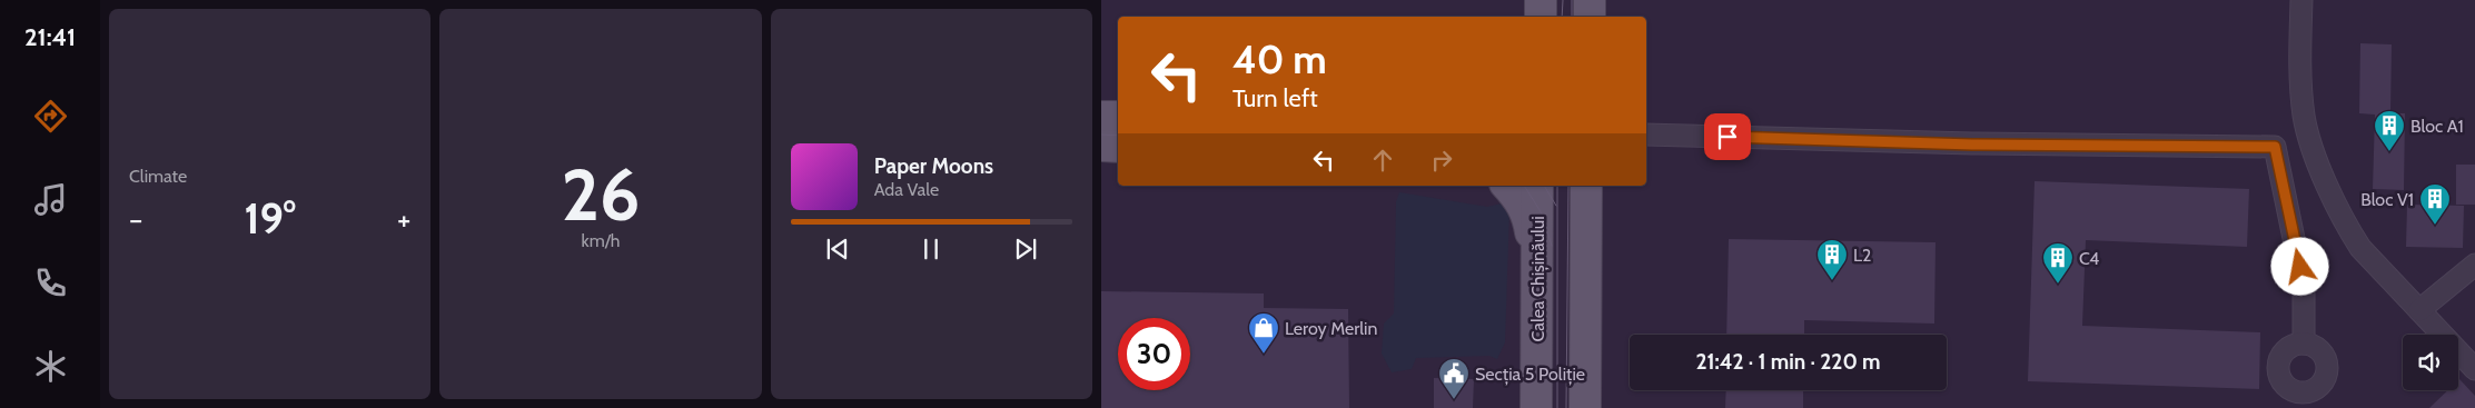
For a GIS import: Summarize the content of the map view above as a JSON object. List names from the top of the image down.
{
  "streets": {
    "main road": ["Calea Chișinăului"]
  },
  "places": {
    "building": [
      "Bloc A1",
      "Bloc V1",
      "L2",
      "C4"
    ],
    "shop": ["Leroy Merlin"],
    "public building": ["Secția 5 Poliție"]
  },
  "page": {
    "tabs": "21:41",
    "tile": [
      "Climate",
      ["26", "km/h"]
    ],
    "turn": ["40 m", "Turn left"],
    "song": ["Paper Moons", "Ada Vale"],
    "heat": ["−", "19°", "+"],
    "limit": "30",
    "trip": "21:42 · 1 min · 220 m"
  }
}
